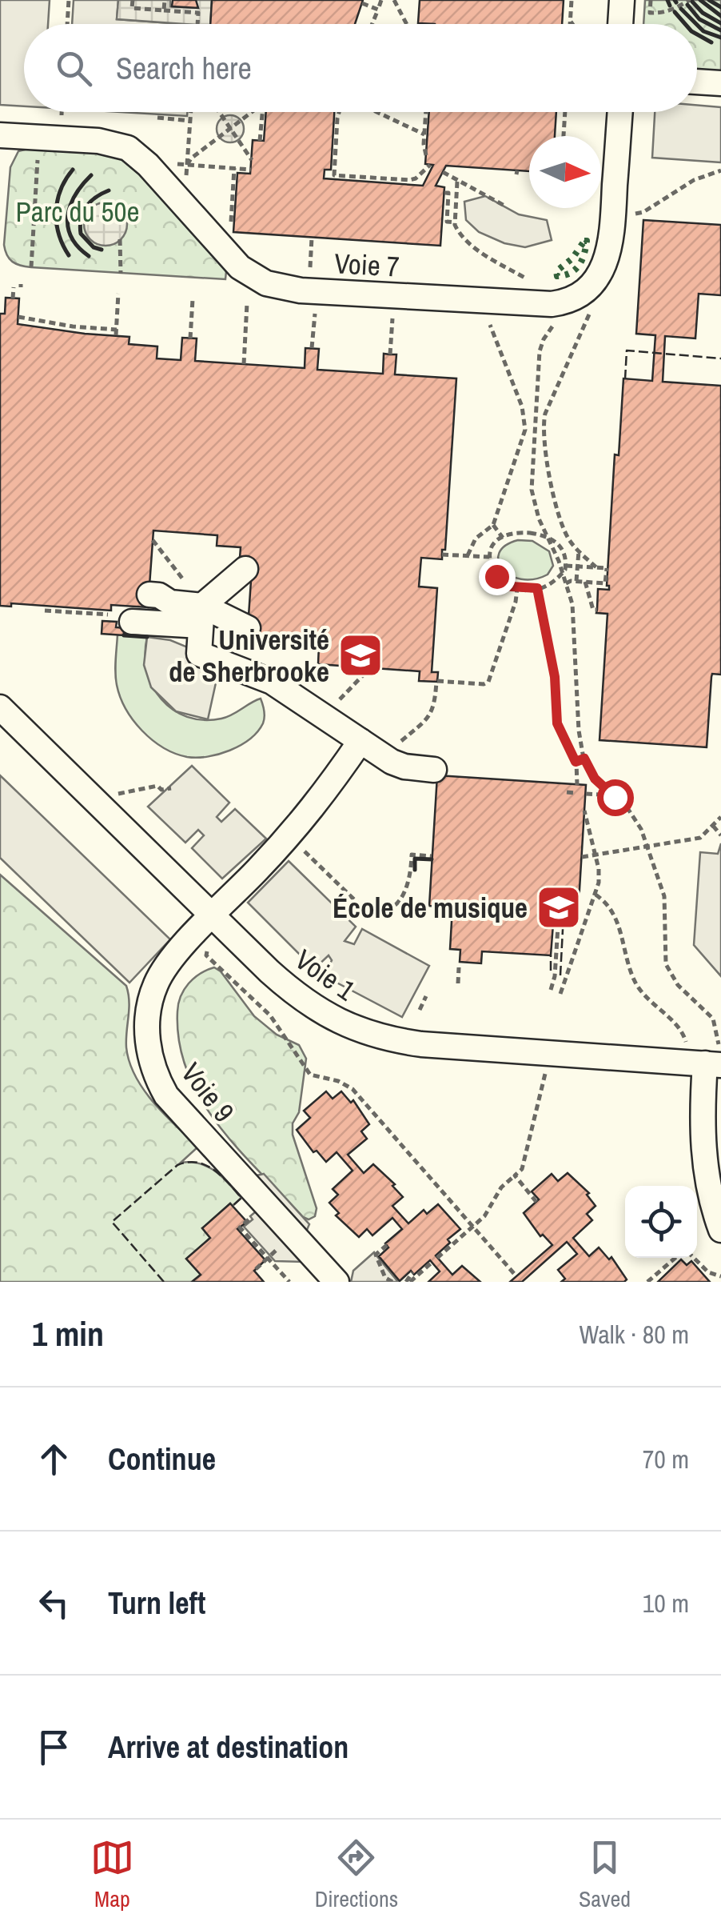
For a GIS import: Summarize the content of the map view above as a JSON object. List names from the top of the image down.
{
  "streets": {
    "lane": ["Voie 7", "Voie 1", "Voie 9"]
  },
  "crossings": [
    ["Voie 1", "Voie 9"]
  ],
  "parks": ["Parc du 50e"],
  "places": {
    "school or university": ["Université de Sherbrooke", "École de musique"]
  },
  "north": "right",
  "page": {
    "search": "Search here",
    "heading": ["1 min", "Walk · 80 m"],
    "list": [
      ["Continue", "70 m"],
      ["Turn left", "10 m"],
      "Arrive at destination"
    ],
    "nav": ["Map", "Directions", "Saved"]
  }
}
